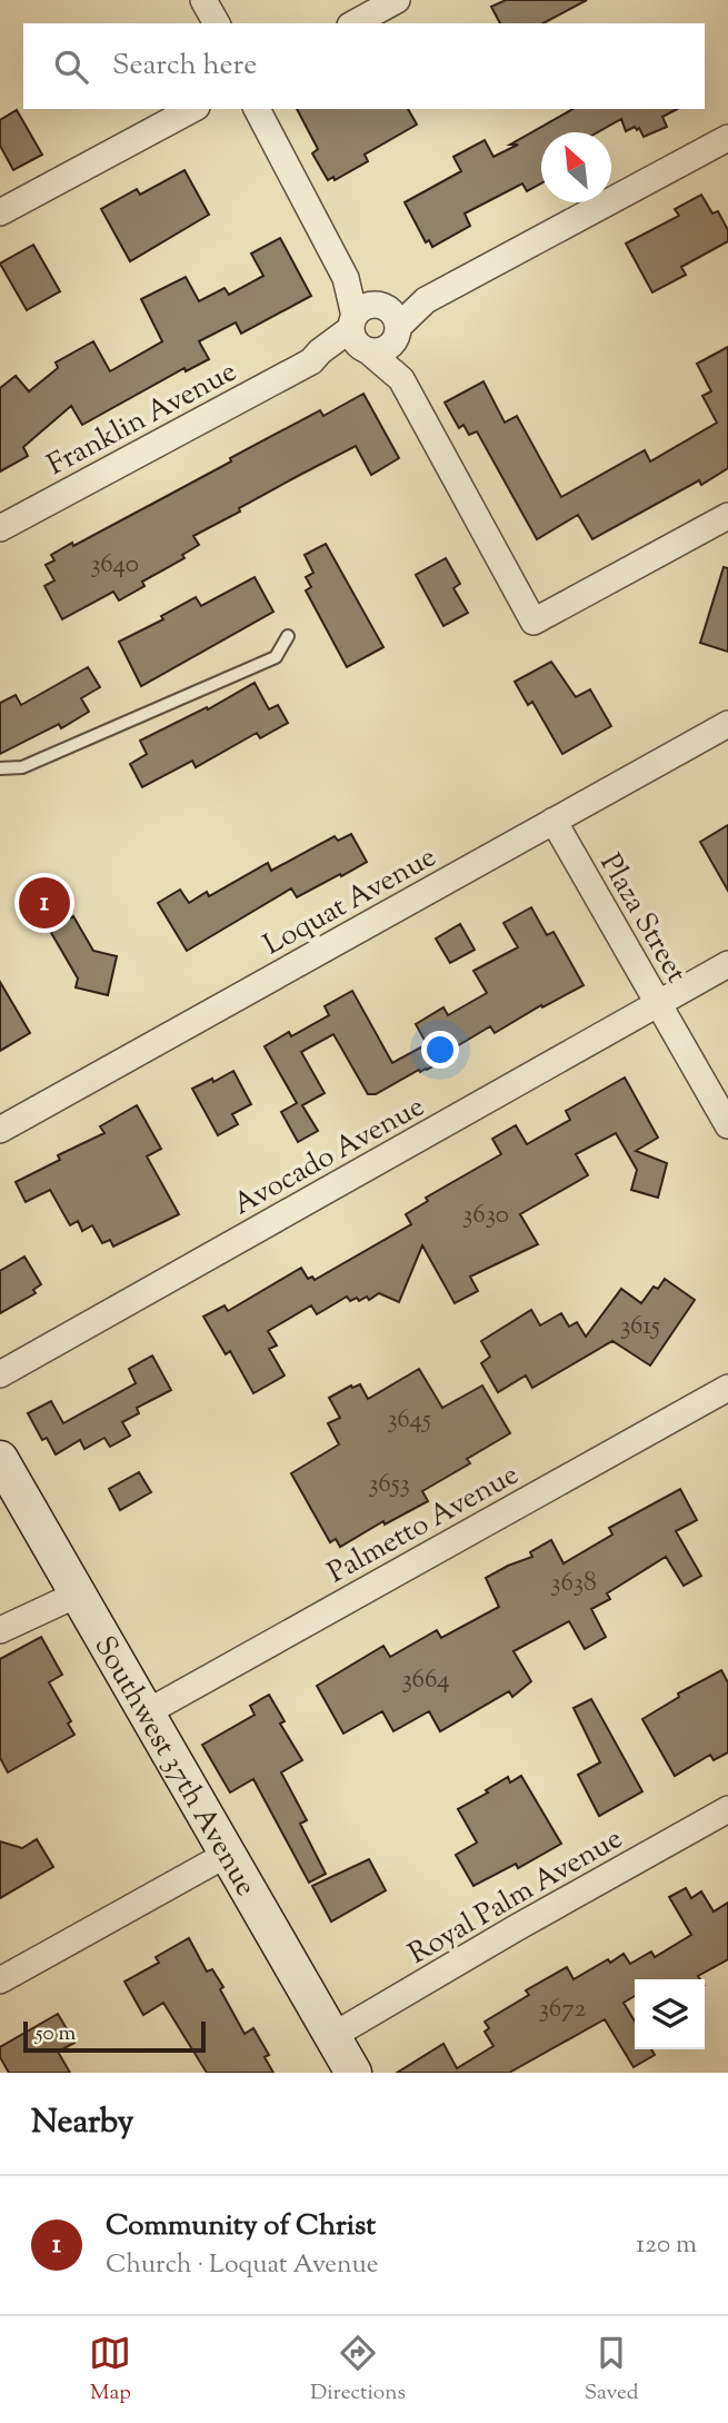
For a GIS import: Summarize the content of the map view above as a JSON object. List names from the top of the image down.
{
  "streets": {
    "main road": ["Southwest 37th Avenue"],
    "street": [
      "Franklin Avenue",
      "Loquat Avenue",
      "Plaza Street",
      "Avocado Avenue",
      "Palmetto Avenue",
      "Royal Palm Avenue"
    ]
  },
  "crossings": [
    ["Loquat Avenue", "Plaza Street"],
    ["Plaza Street", "Avocado Avenue"],
    ["Palmetto Avenue", "Southwest 37th Avenue"],
    ["Southwest 37th Avenue", "Royal Palm Avenue"]
  ],
  "house_numbers": [
    "3640",
    "3630",
    "3615",
    "3645",
    "3653",
    "3638",
    "3664",
    "3672"
  ],
  "scale_bar": "50 m",
  "north": "top left",
  "page": {
    "search": "Search here",
    "pins": "1",
    "scale": "50 m",
    "heading": "Nearby",
    "list": [
      {
        "mark": "1",
        "name": "Community of Christ",
        "note": "Church · Loquat Avenue",
        "value": "120 m"
      }
    ],
    "nav": ["Map", "Directions", "Saved"]
  }
}
